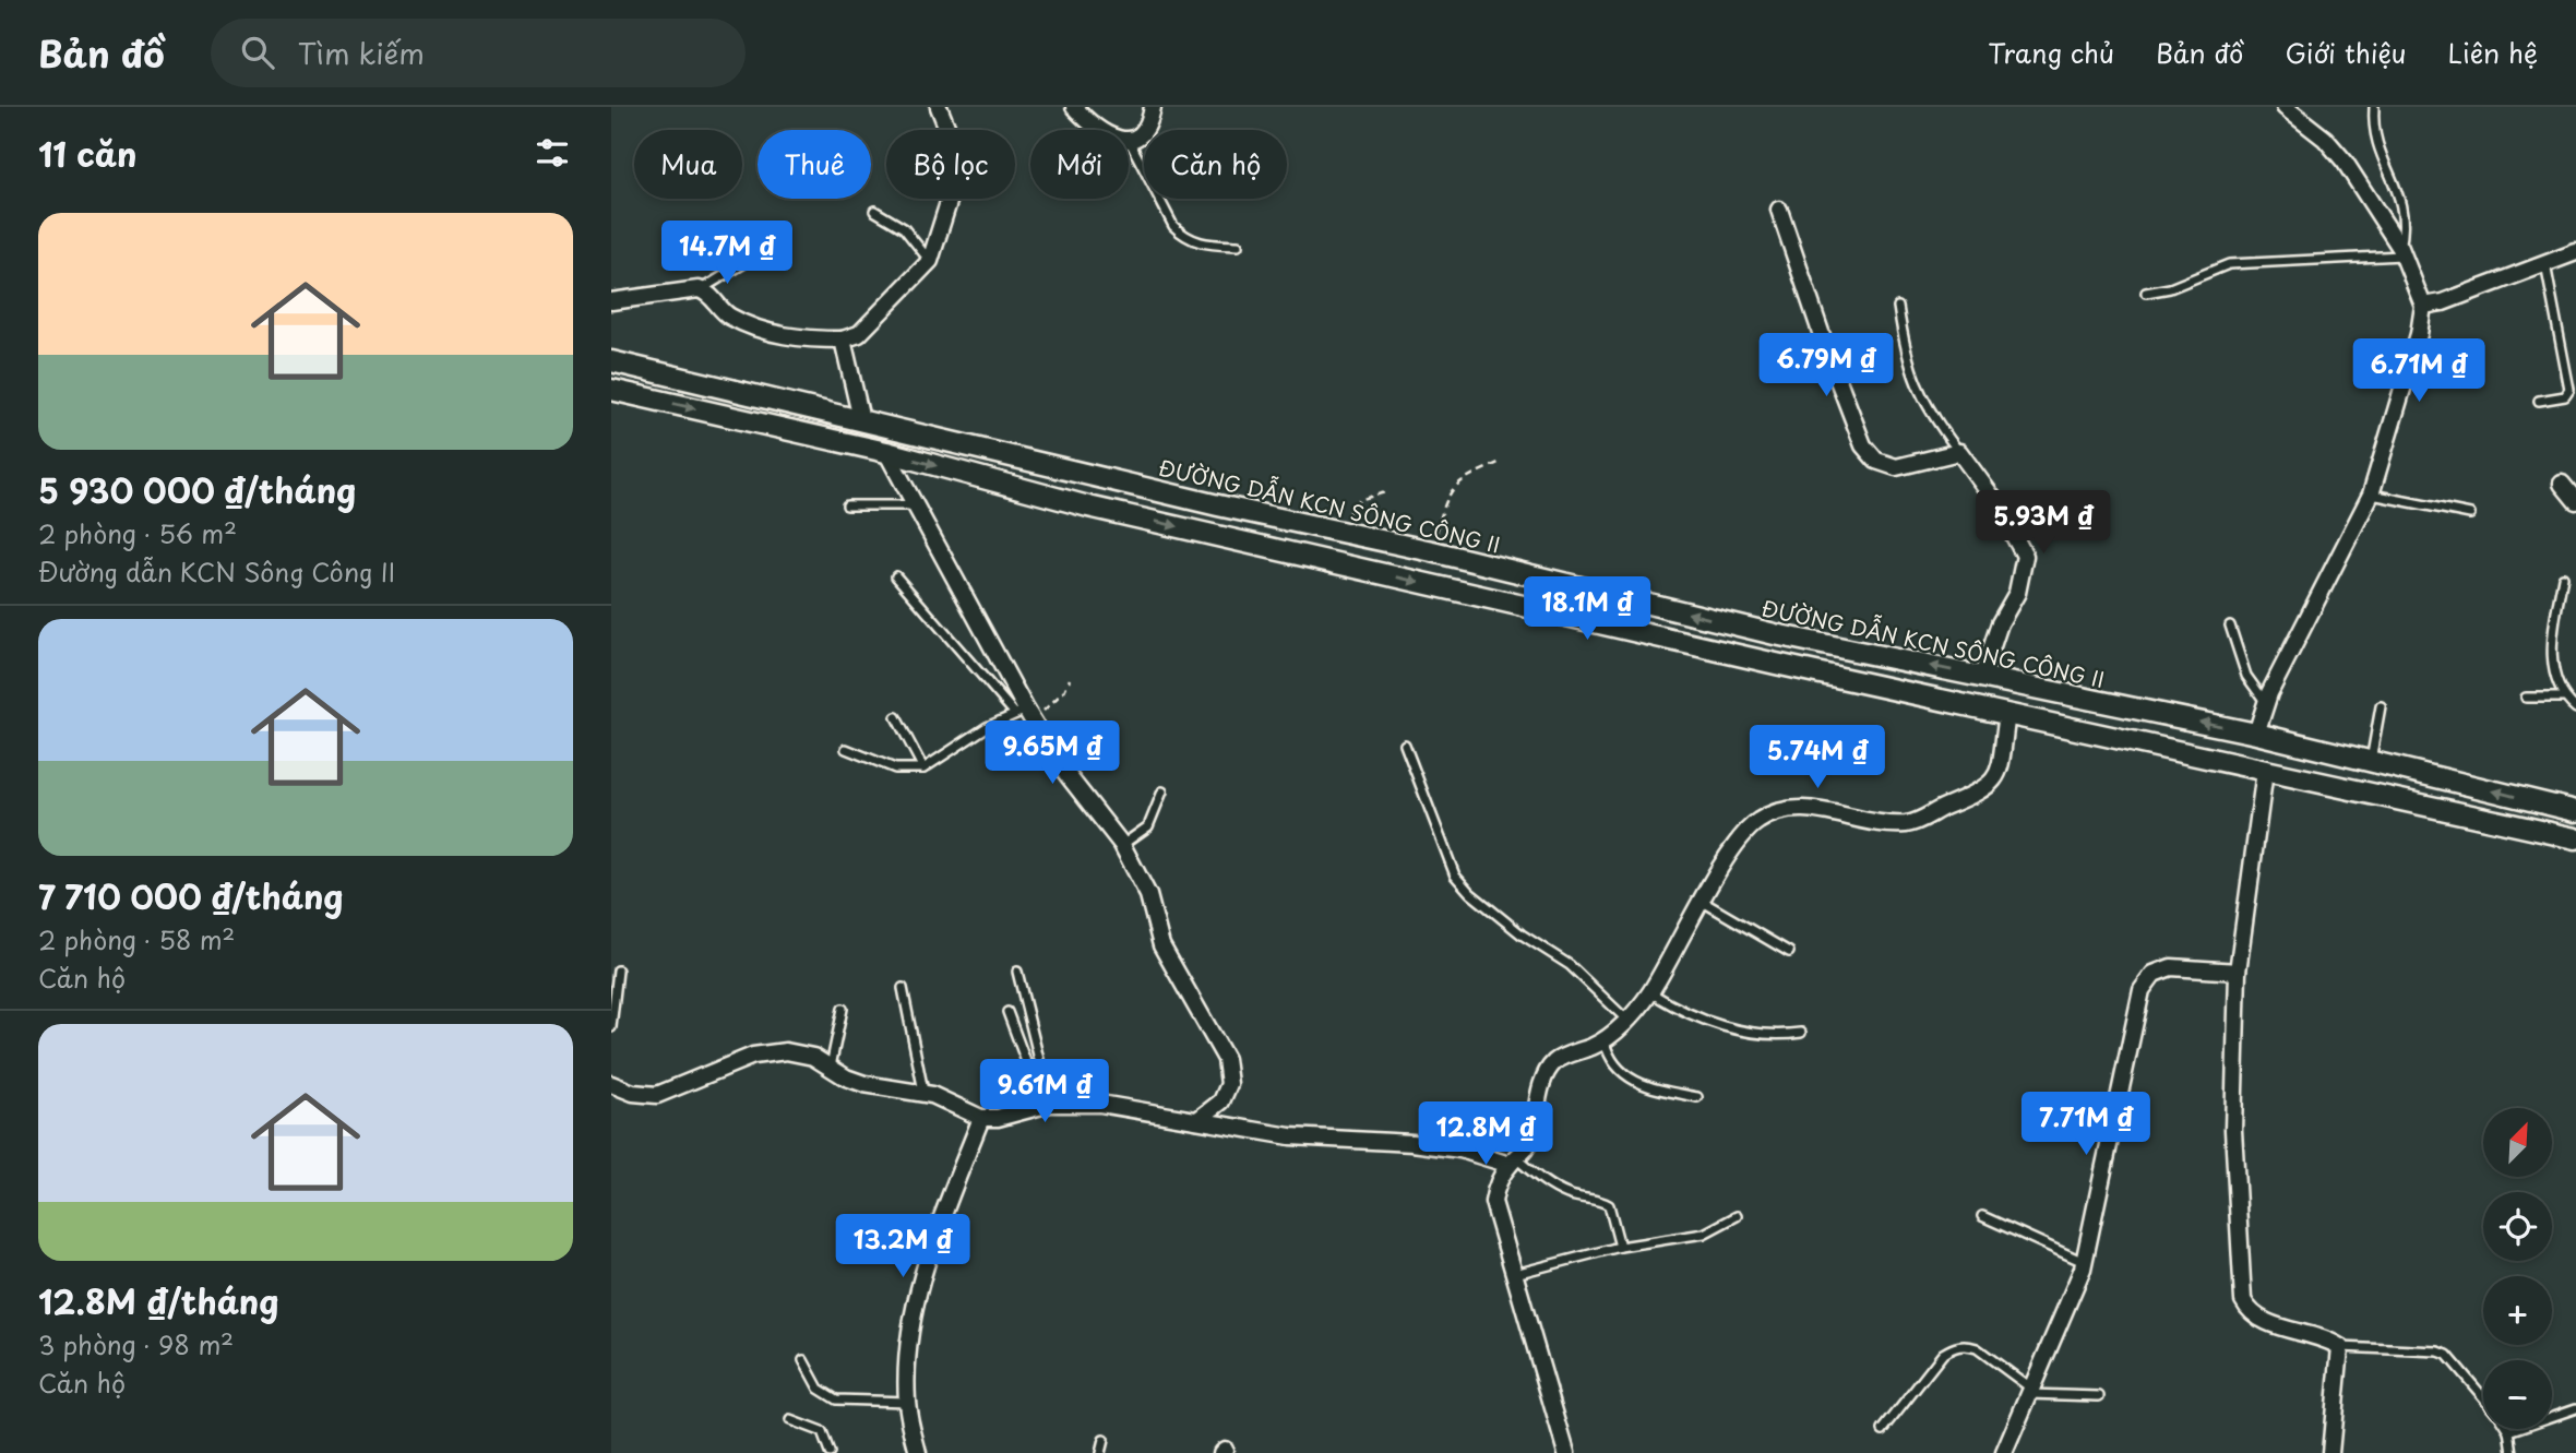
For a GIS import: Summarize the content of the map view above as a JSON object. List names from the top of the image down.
{
  "streets": {
    "street": ["ĐƯỜNG DẪN KCN SÔNG CÔNG II"]
  },
  "north": "top right",
  "page": {
    "header": "Bản đồ",
    "search": "Tìm kiếm",
    "nav": [
      "Trang chủ",
      "Bản đồ",
      "Giới thiệu",
      "Liên hệ"
    ],
    "heading": "11 căn",
    "chip": [
      "Mua",
      "Thuê",
      "Bộ lọc",
      "Mới",
      "Căn hộ"
    ],
    "list": [
      {
        "name": "5 930 000 ₫/tháng",
        "note": "2 phòng · 56 m² · Đường dẫn KCN Sông Công II"
      },
      {
        "name": "7 710 000 ₫/tháng",
        "note": "2 phòng · 58 m² · Căn hộ"
      },
      {
        "name": "12.8M ₫/tháng",
        "note": "3 phòng · 98 m² · Căn hộ"
      }
    ],
    "price": [
      "14.7M ₫",
      "6.79M ₫",
      "6.71M ₫",
      "5.93M ₫",
      "18.1M ₫",
      "9.65M ₫",
      "5.74M ₫",
      "9.61M ₫",
      "7.71M ₫",
      "12.8M ₫",
      "13.2M ₫"
    ],
    "map_buttons": ["+", "−"]
  }
}
